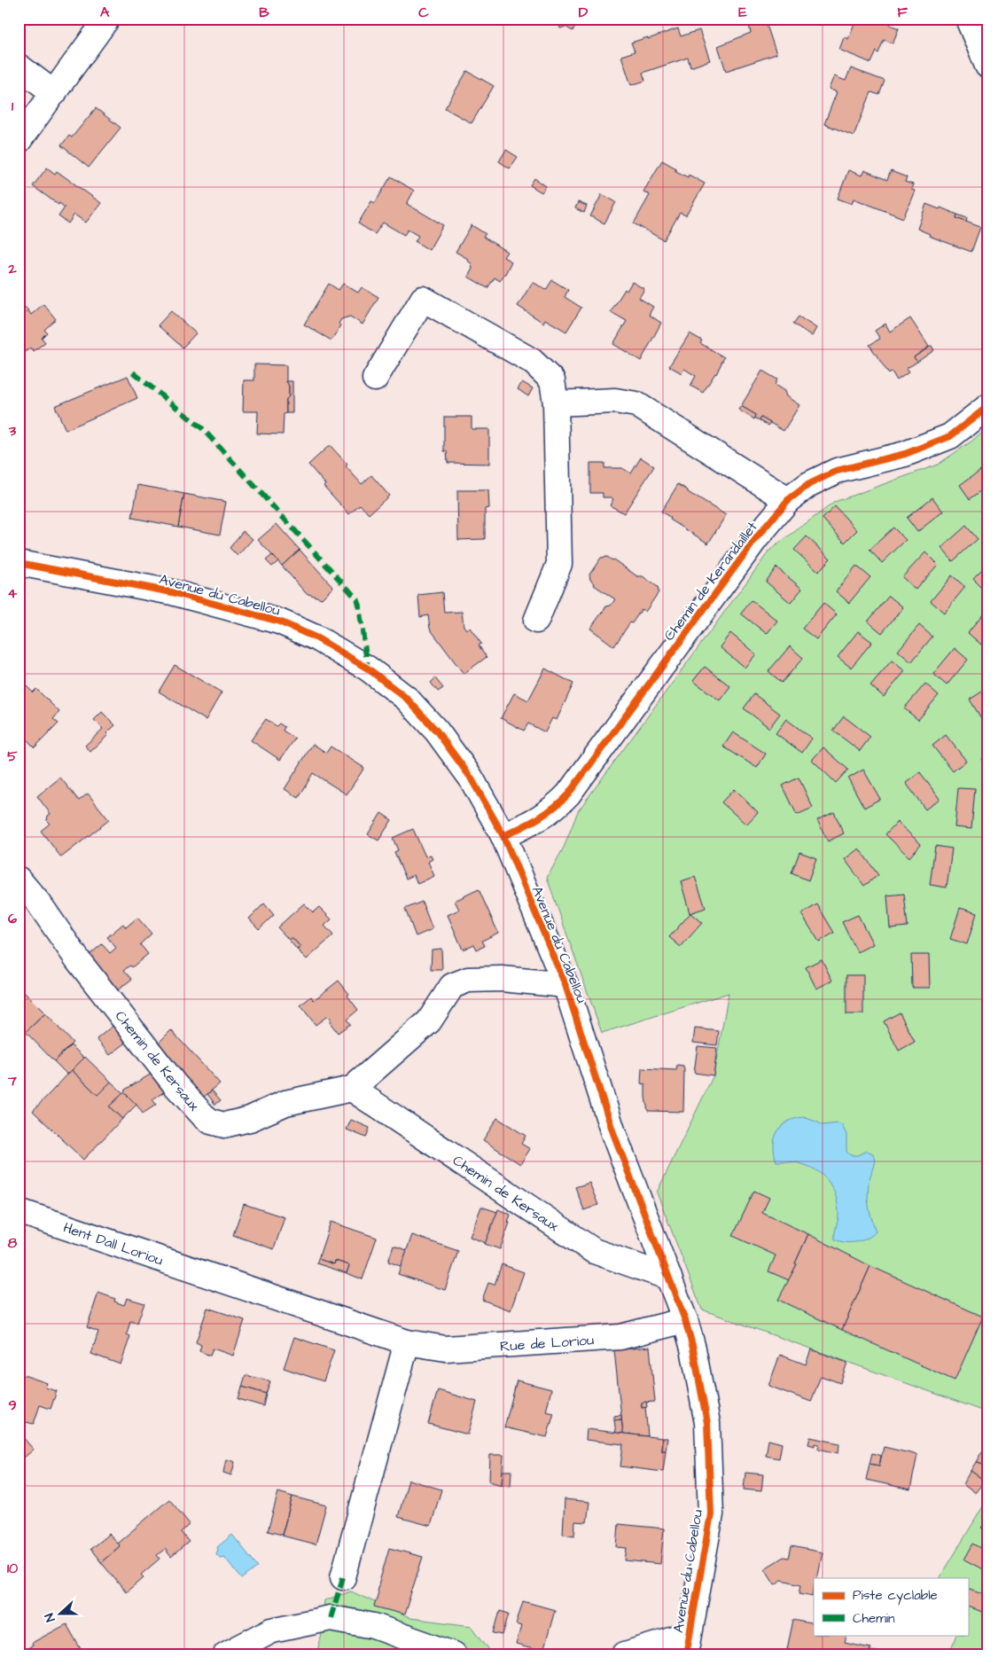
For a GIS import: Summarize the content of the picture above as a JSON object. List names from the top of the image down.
{
  "streets": {
    "street": [
      "Chemin de Kerandaillet",
      "Avenue du Cabellou",
      "Chemin de Kersaux",
      "Hent Dall Loriou",
      "Rue de Loriou"
    ]
  },
  "crossings": [
    ["Chemin de Kerandaillet", "Avenue du Cabellou"],
    ["Avenue du Cabellou", "Chemin de Kersaux"],
    ["Avenue du Cabellou", "Rue de Loriou"],
    ["Hent Dall Loriou", "Rue de Loriou"]
  ],
  "legend": ["Piste cyclable", "Chemin"],
  "north": "left",
  "grid": {
    "columns": [
      "A",
      "B",
      "C",
      "D",
      "E",
      "F"
    ],
    "rows": [
      "1",
      "2",
      "3",
      "4",
      "5",
      "6",
      "7",
      "8",
      "9",
      "10"
    ]
  }
}
